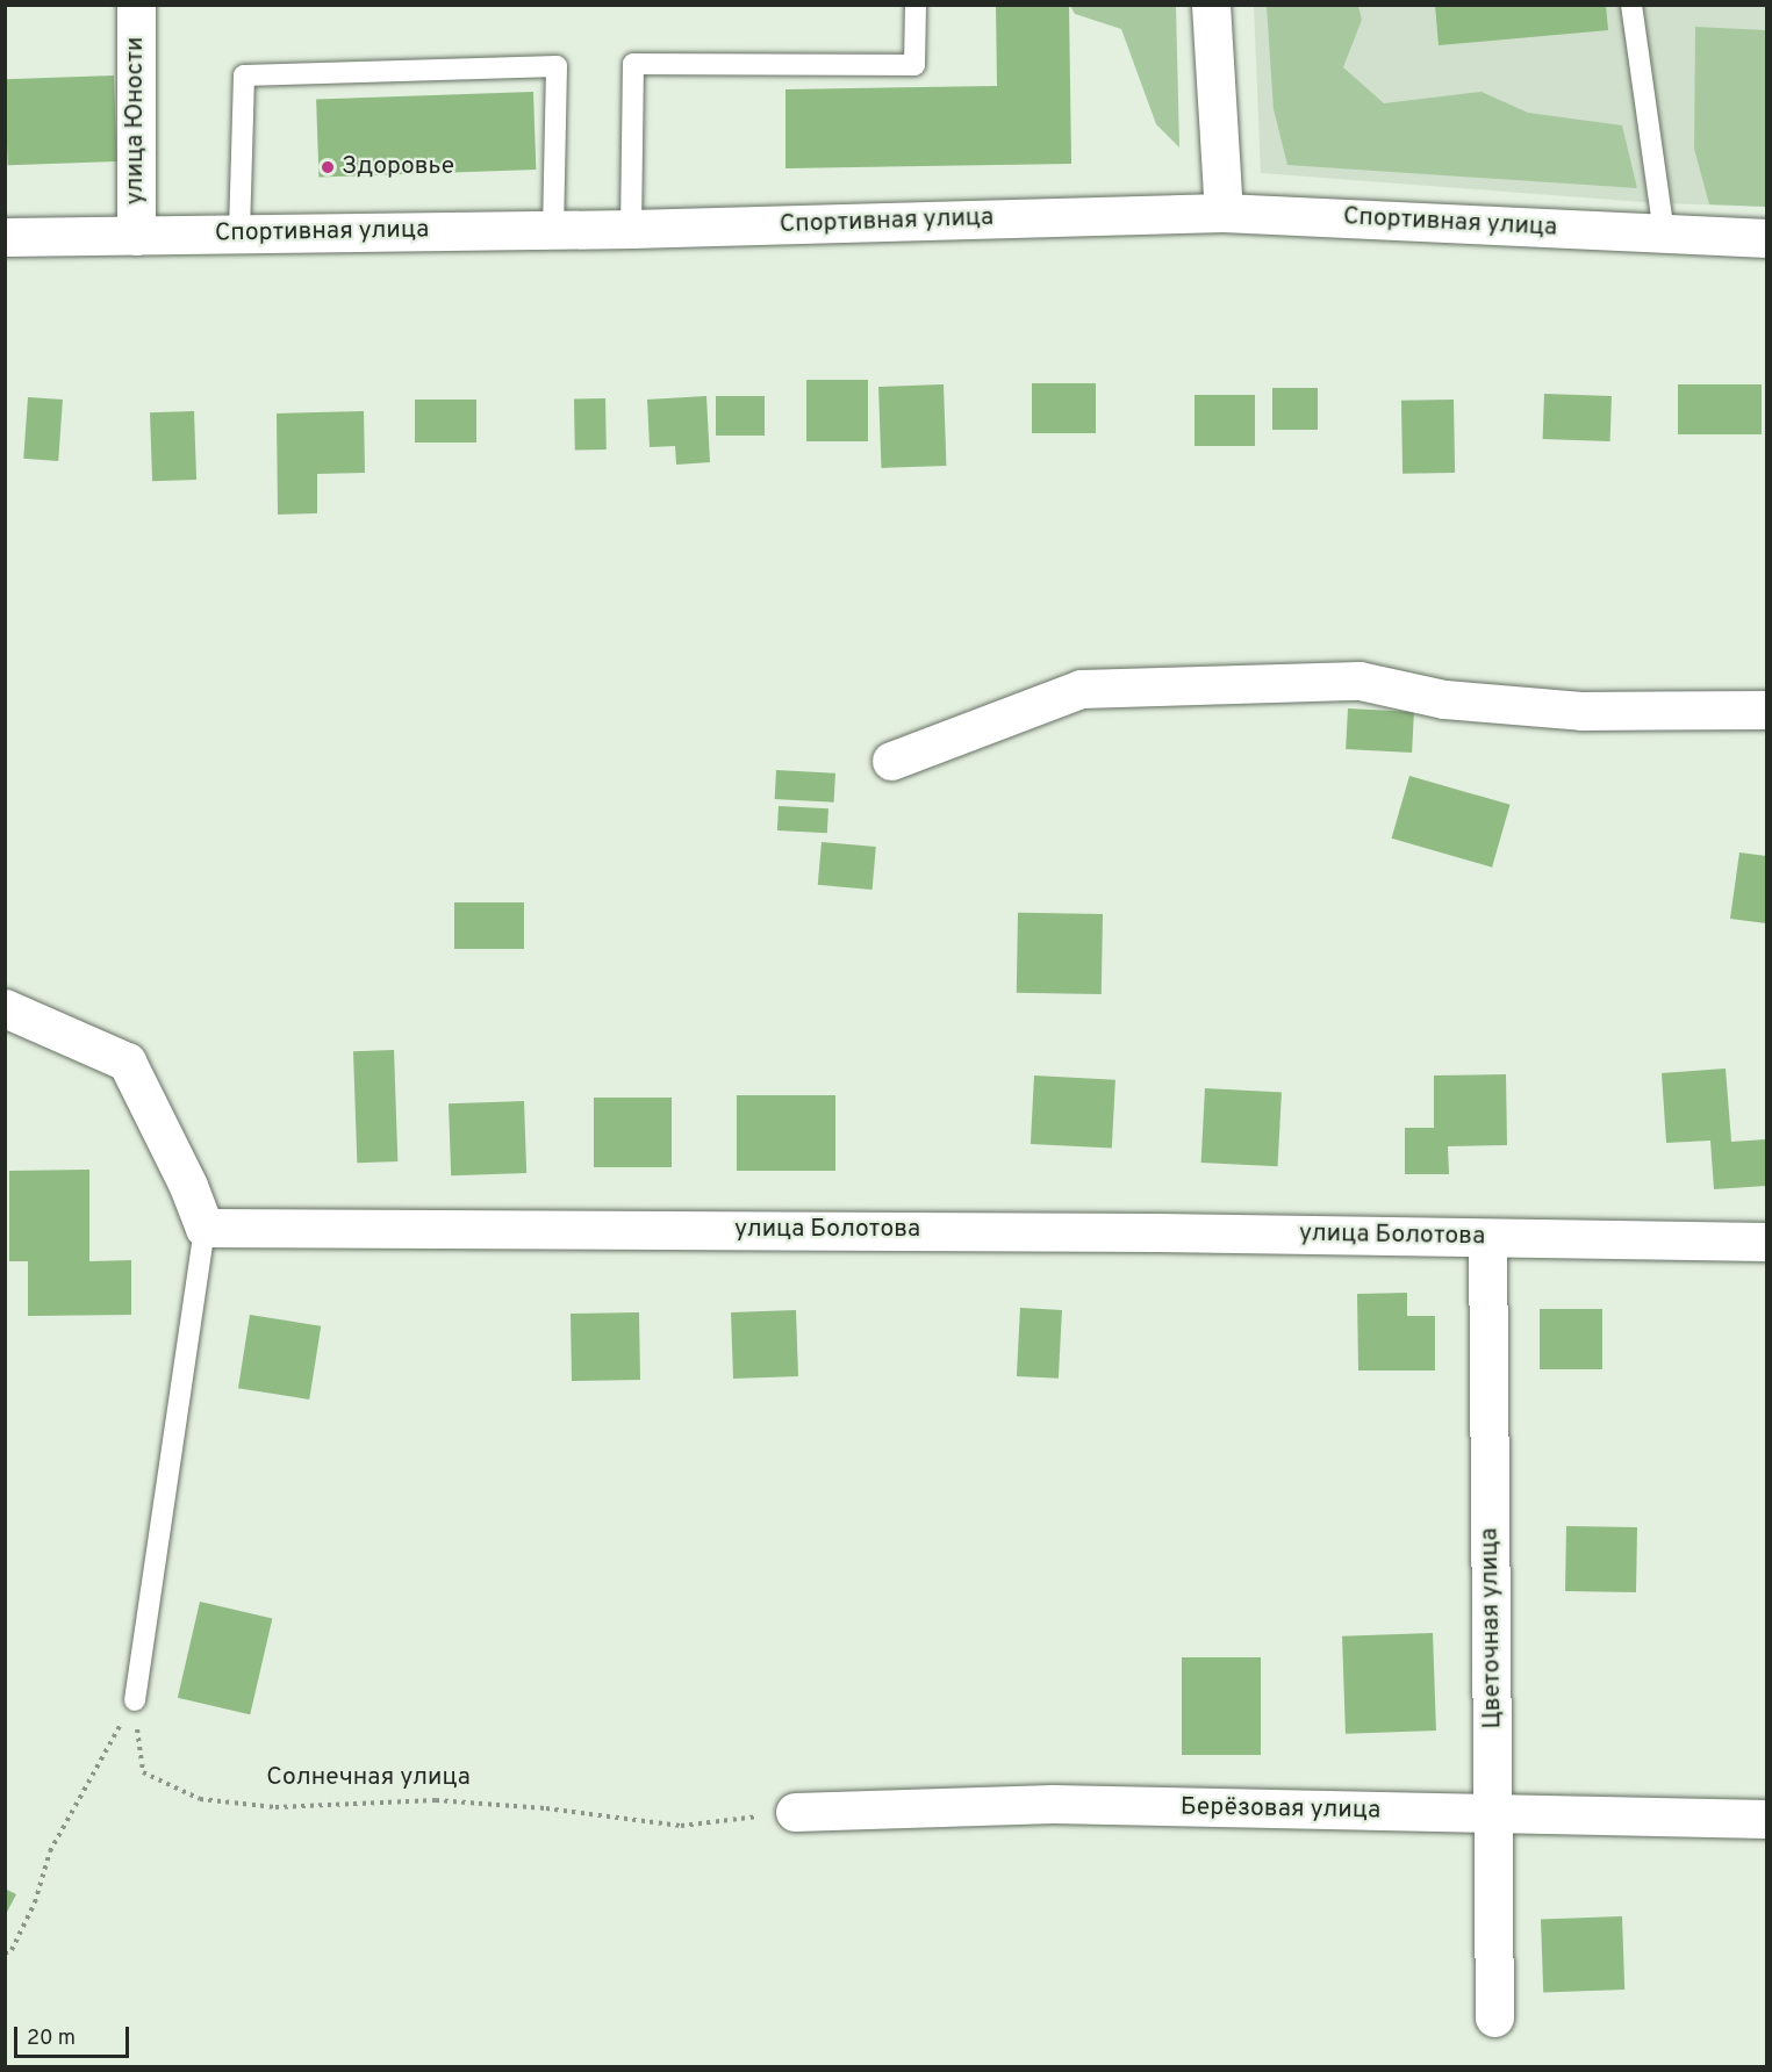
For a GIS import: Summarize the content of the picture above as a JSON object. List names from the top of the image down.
{
  "streets": {
    "street": [
      "улица Юности",
      "Спортивная улица",
      "улица Болотова",
      "Цветочная улица",
      "Берёзовая улица"
    ],
    "path": ["Солнечная улица"]
  },
  "crossings": [
    ["улица Юности", "Спортивная улица"],
    ["улица Болотова", "Цветочная улица"],
    ["Цветочная улица", "Берёзовая улица"],
    ["Солнечная улица", "Берёзовая улица"]
  ],
  "places": ["Здоровье"],
  "scale_bar": "20 m"
}
